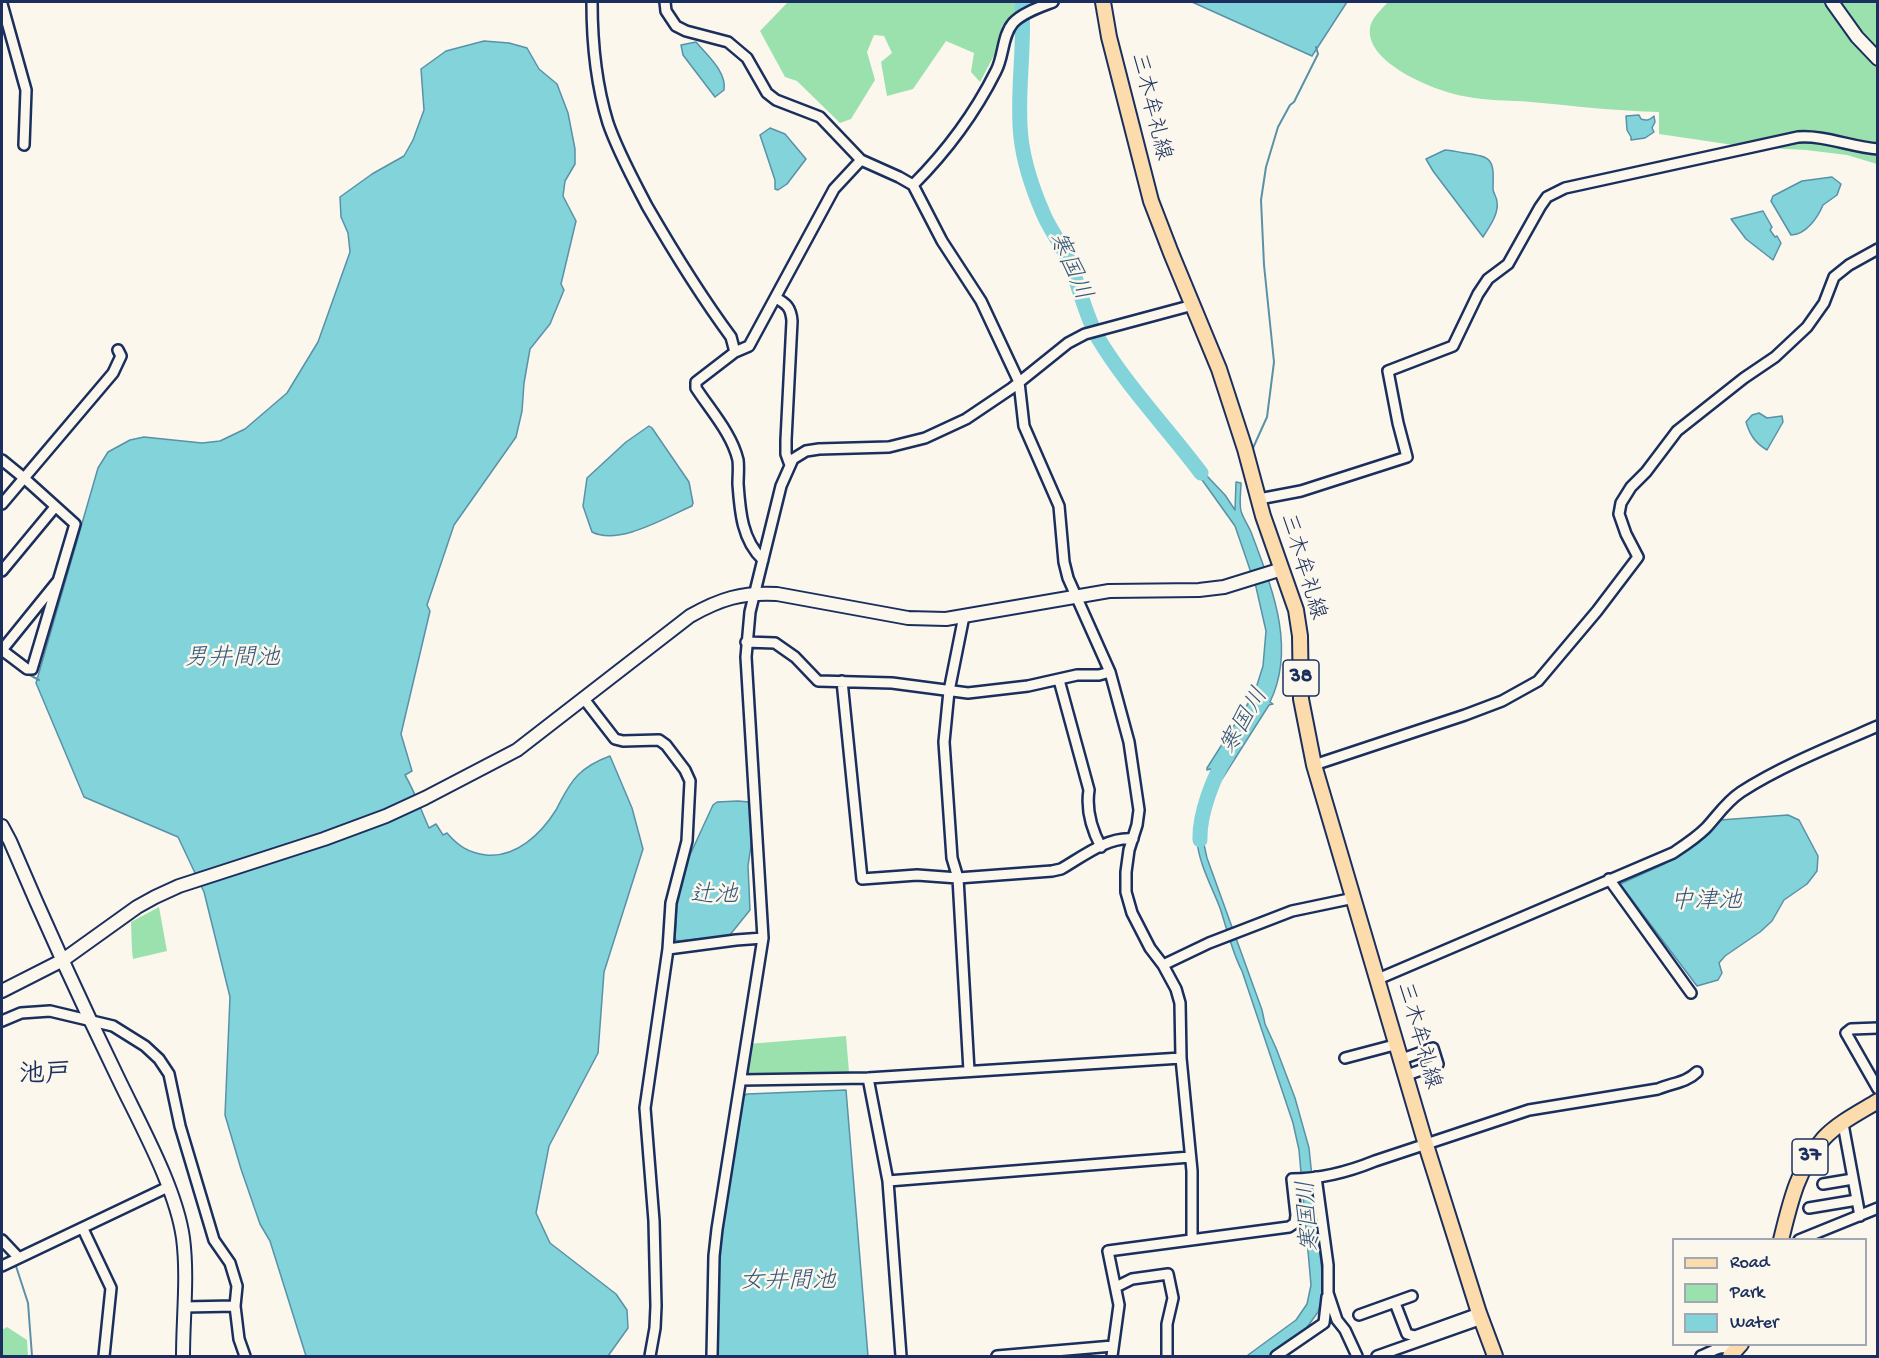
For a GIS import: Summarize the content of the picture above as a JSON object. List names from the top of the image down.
{
  "streets": {
    "main road": ["三木牟礼線", "38", "37"]
  },
  "districts": ["池戸"],
  "water": [
    "寒国川",
    "男井間池",
    "辻池",
    "中津池",
    "女井間池"
  ],
  "legend": ["Road", "Park", "Water"]
}
